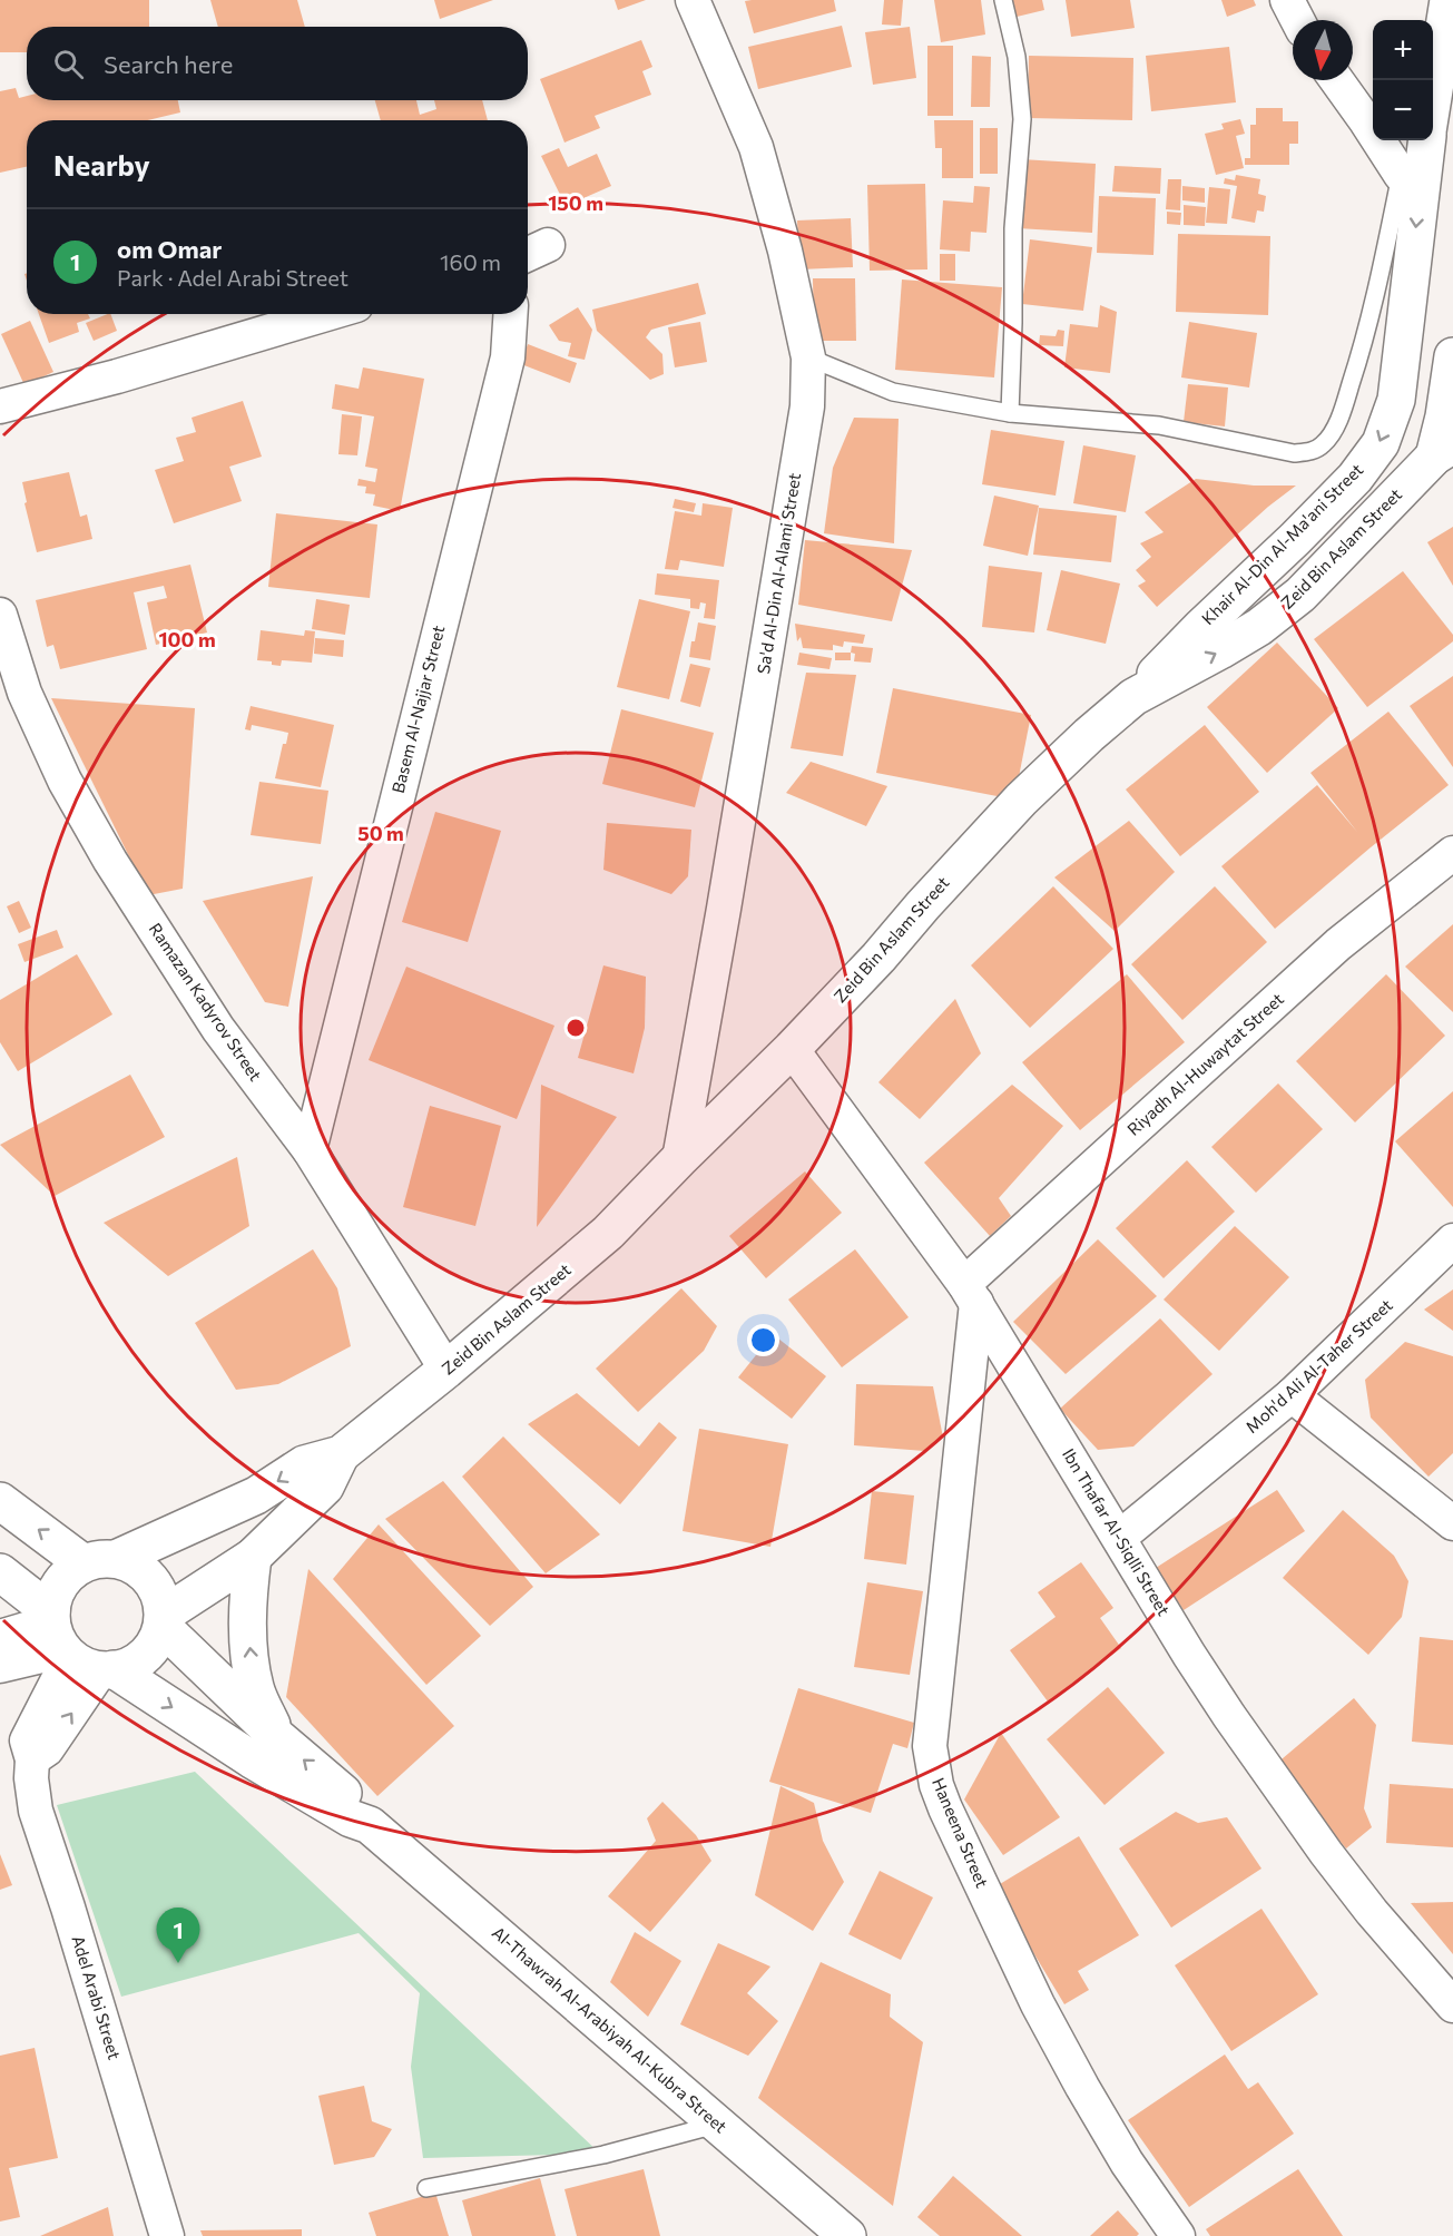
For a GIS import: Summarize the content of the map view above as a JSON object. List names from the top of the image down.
{
  "streets": {
    "street": [
      "Khair Al-Din Al-Ma'ani Street",
      "Zeid Bin Aslam Street",
      "Sa'd Al-Din Al-Alami Street",
      "Basem Al-Najjar Street",
      "Ramazan Kadyrov Street",
      "Riyadh Al-Huwaytat Street",
      "Moh'd Ali Al-Taher Street",
      "Ibn Thafar Al-Siqlli Street",
      "Haneena Street",
      "Adel Arabi Street",
      "Al-Thawrah Al-Arabiyah Al-Kubra Street"
    ]
  },
  "crossings": [
    ["Khair Al-Din Al-Ma'ani Street", "Zeid Bin Aslam Street"],
    ["Zeid Bin Aslam Street", "Sa'd Al-Din Al-Alami Street"],
    ["Zeid Bin Aslam Street", "Ramazan Kadyrov Street"],
    ["Zeid Bin Aslam Street", "Ibn Thafar Al-Siqlli Street"],
    ["Zeid Bin Aslam Street", "Adel Arabi Street"],
    ["Zeid Bin Aslam Street", "Al-Thawrah Al-Arabiyah Al-Kubra Street"],
    ["Basem Al-Najjar Street", "Ramazan Kadyrov Street"],
    ["Riyadh Al-Huwaytat Street", "Ibn Thafar Al-Siqlli Street"],
    ["Riyadh Al-Huwaytat Street", "Haneena Street"],
    ["Moh'd Ali Al-Taher Street", "Ibn Thafar Al-Siqlli Street"],
    ["Ibn Thafar Al-Siqlli Street", "Haneena Street"],
    ["Adel Arabi Street", "Al-Thawrah Al-Arabiyah Al-Kubra Street"]
  ],
  "one_way": ["Khair Al-Din Al-Ma'ani Street"],
  "north": "bottom",
  "page": {
    "map_buttons": ["+", "−"],
    "search": "Search here",
    "heading": "Nearby",
    "list": [
      {
        "mark": "1",
        "name": "om Omar",
        "note": "Park · Adel Arabi Street",
        "value": "160 m"
      }
    ],
    "pins": "1"
  },
  "rings": ["150 m", "100 m", "50 m"]
}
